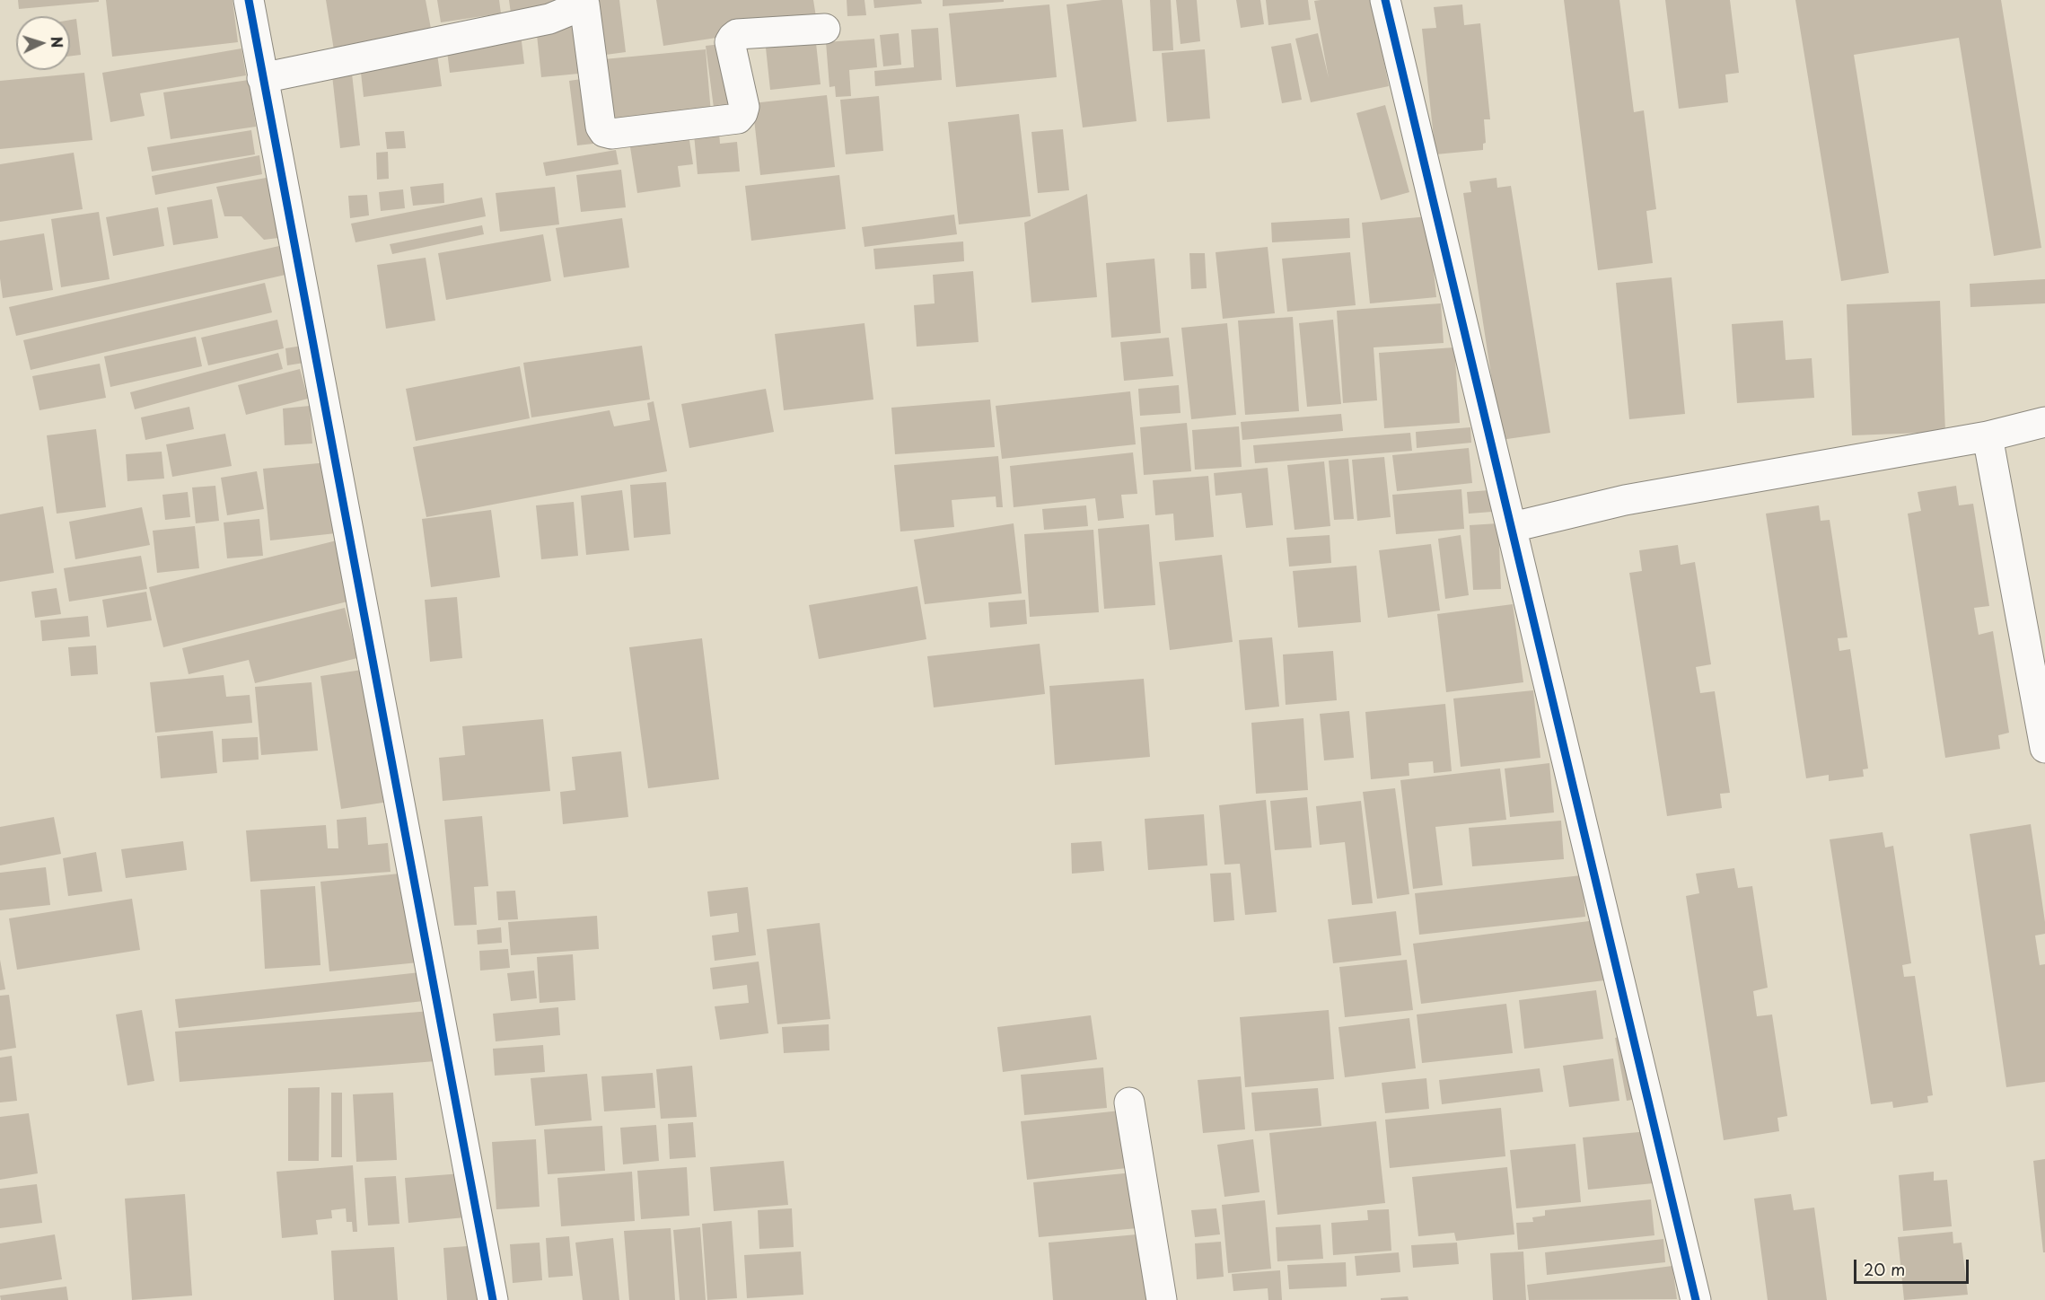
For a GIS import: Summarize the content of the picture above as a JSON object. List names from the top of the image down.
{
  "scale_bar": "20 m",
  "north": "right"
}
